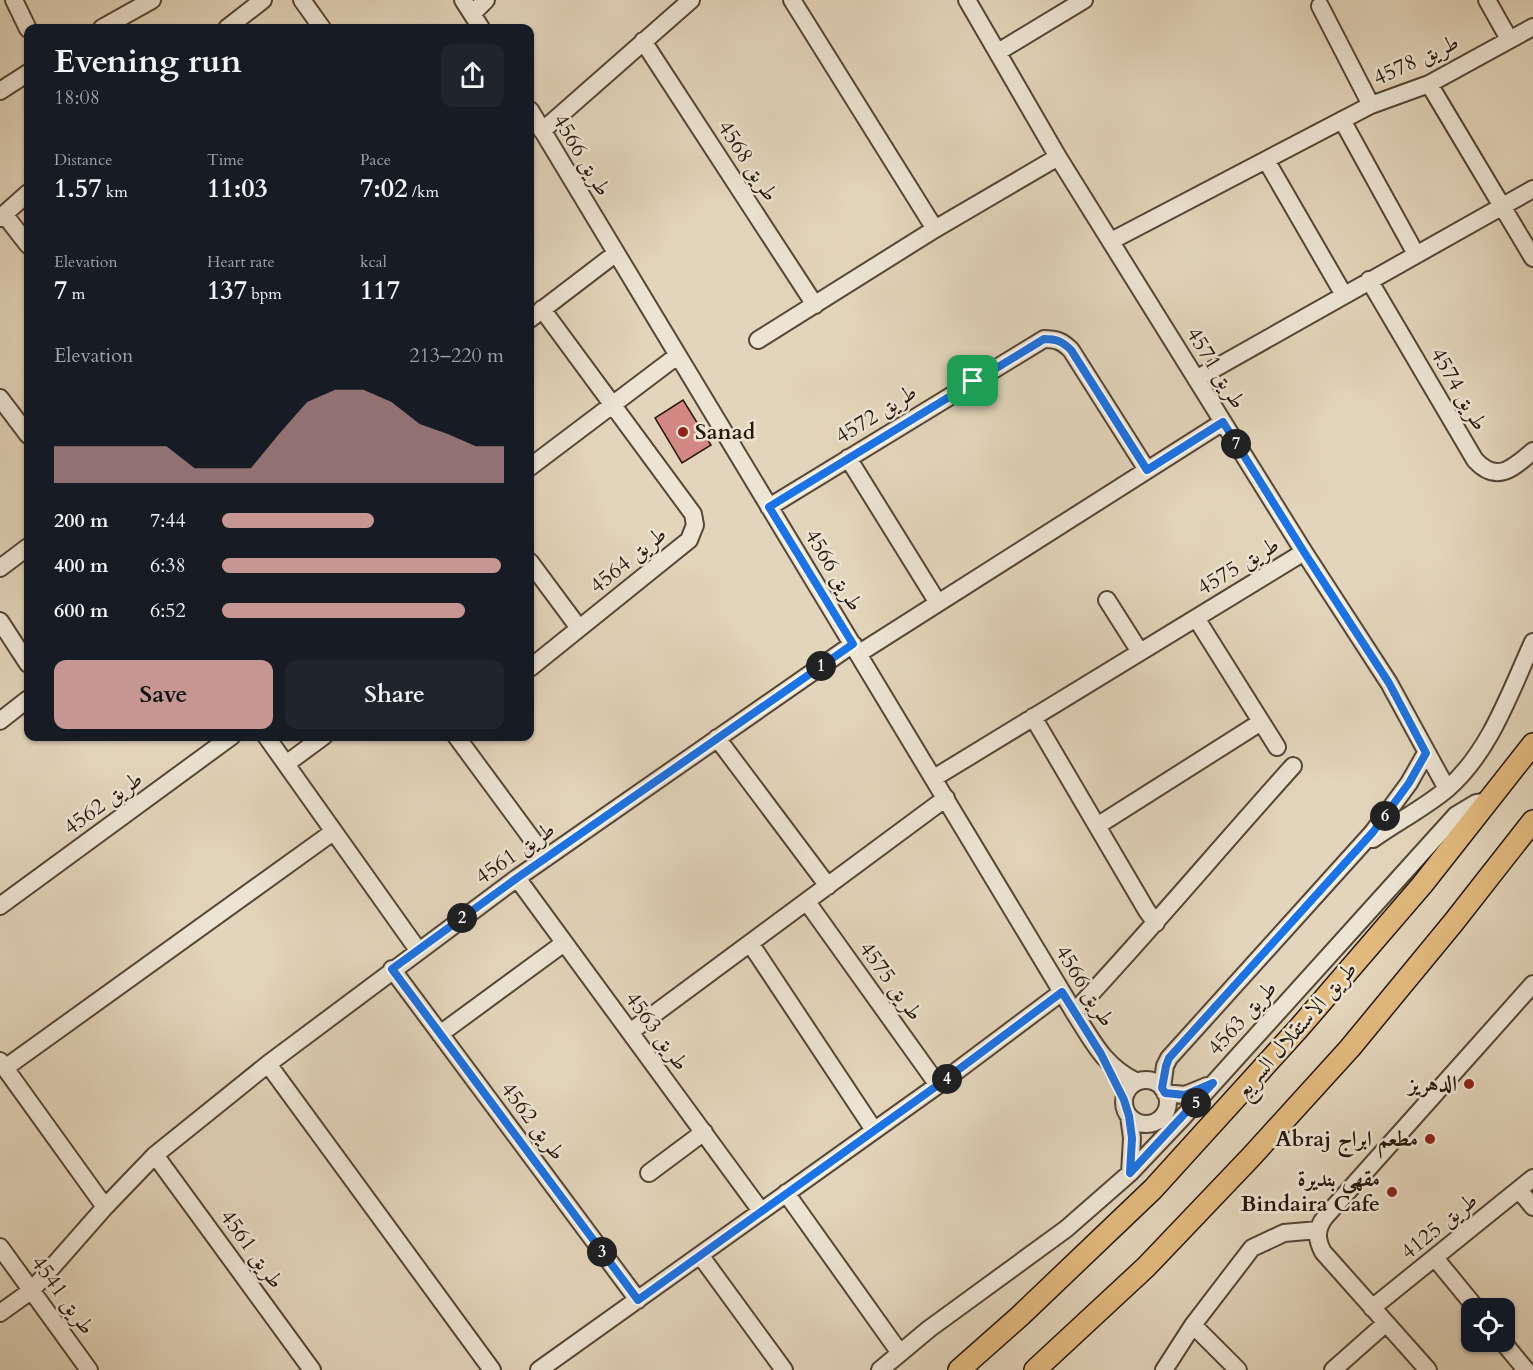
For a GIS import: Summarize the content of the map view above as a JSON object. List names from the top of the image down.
{
  "streets": {
    "main road": ["طريق الاستقلال السريع"],
    "street": [
      "طريق 4578",
      "طريق 4566",
      "طريق 4568",
      "طريق 4571",
      "طريق 4574",
      "طريق 4572",
      "طريق 4564",
      "طريق 4575",
      "طريق 4562",
      "طريق 4561",
      "طريق 4563",
      "طريق 4125",
      "طريق 4541"
    ]
  },
  "crossings": [
    ["طريق 4578", "طريق 4571"],
    ["طريق 4566", "طريق 4572"],
    ["طريق 4566", "طريق 4575"],
    ["طريق 4566", "طريق 4561"],
    ["طريق 4571", "طريق 4575"],
    ["طريق 4562", "طريق 4561"],
    ["طريق 4561", "طريق 4563"],
    ["طريق 4561", "طريق 4541"],
    ["طريق 4563", "طريق الاستقلال السريع"]
  ],
  "places": [
    "Sanad",
    "الدهريز",
    "Abraj مطعم ابراج",
    "مقهى بنديرة Bindaira Cafe"
  ],
  "page": {
    "heading": ["Evening run", "18:08"],
    "stats": [
      ["Distance", "1.57 km"],
      ["Time", "11:03"],
      ["Pace", "7:02 /km"],
      ["Elevation", "7 m"],
      ["Heart rate", "137 bpm"],
      ["kcal", "117"]
    ],
    "chart": ["Elevation", "213–220 m"],
    "pins": [
      "7",
      "1",
      "6",
      "2",
      "4",
      "5",
      "3"
    ],
    "list": [
      {
        "name": "200 m",
        "note": "7:44"
      },
      {
        "name": "400 m",
        "note": "6:38"
      },
      {
        "name": "600 m",
        "note": "6:52"
      }
    ],
    "buttons": ["Save", "Share"]
  }
}
